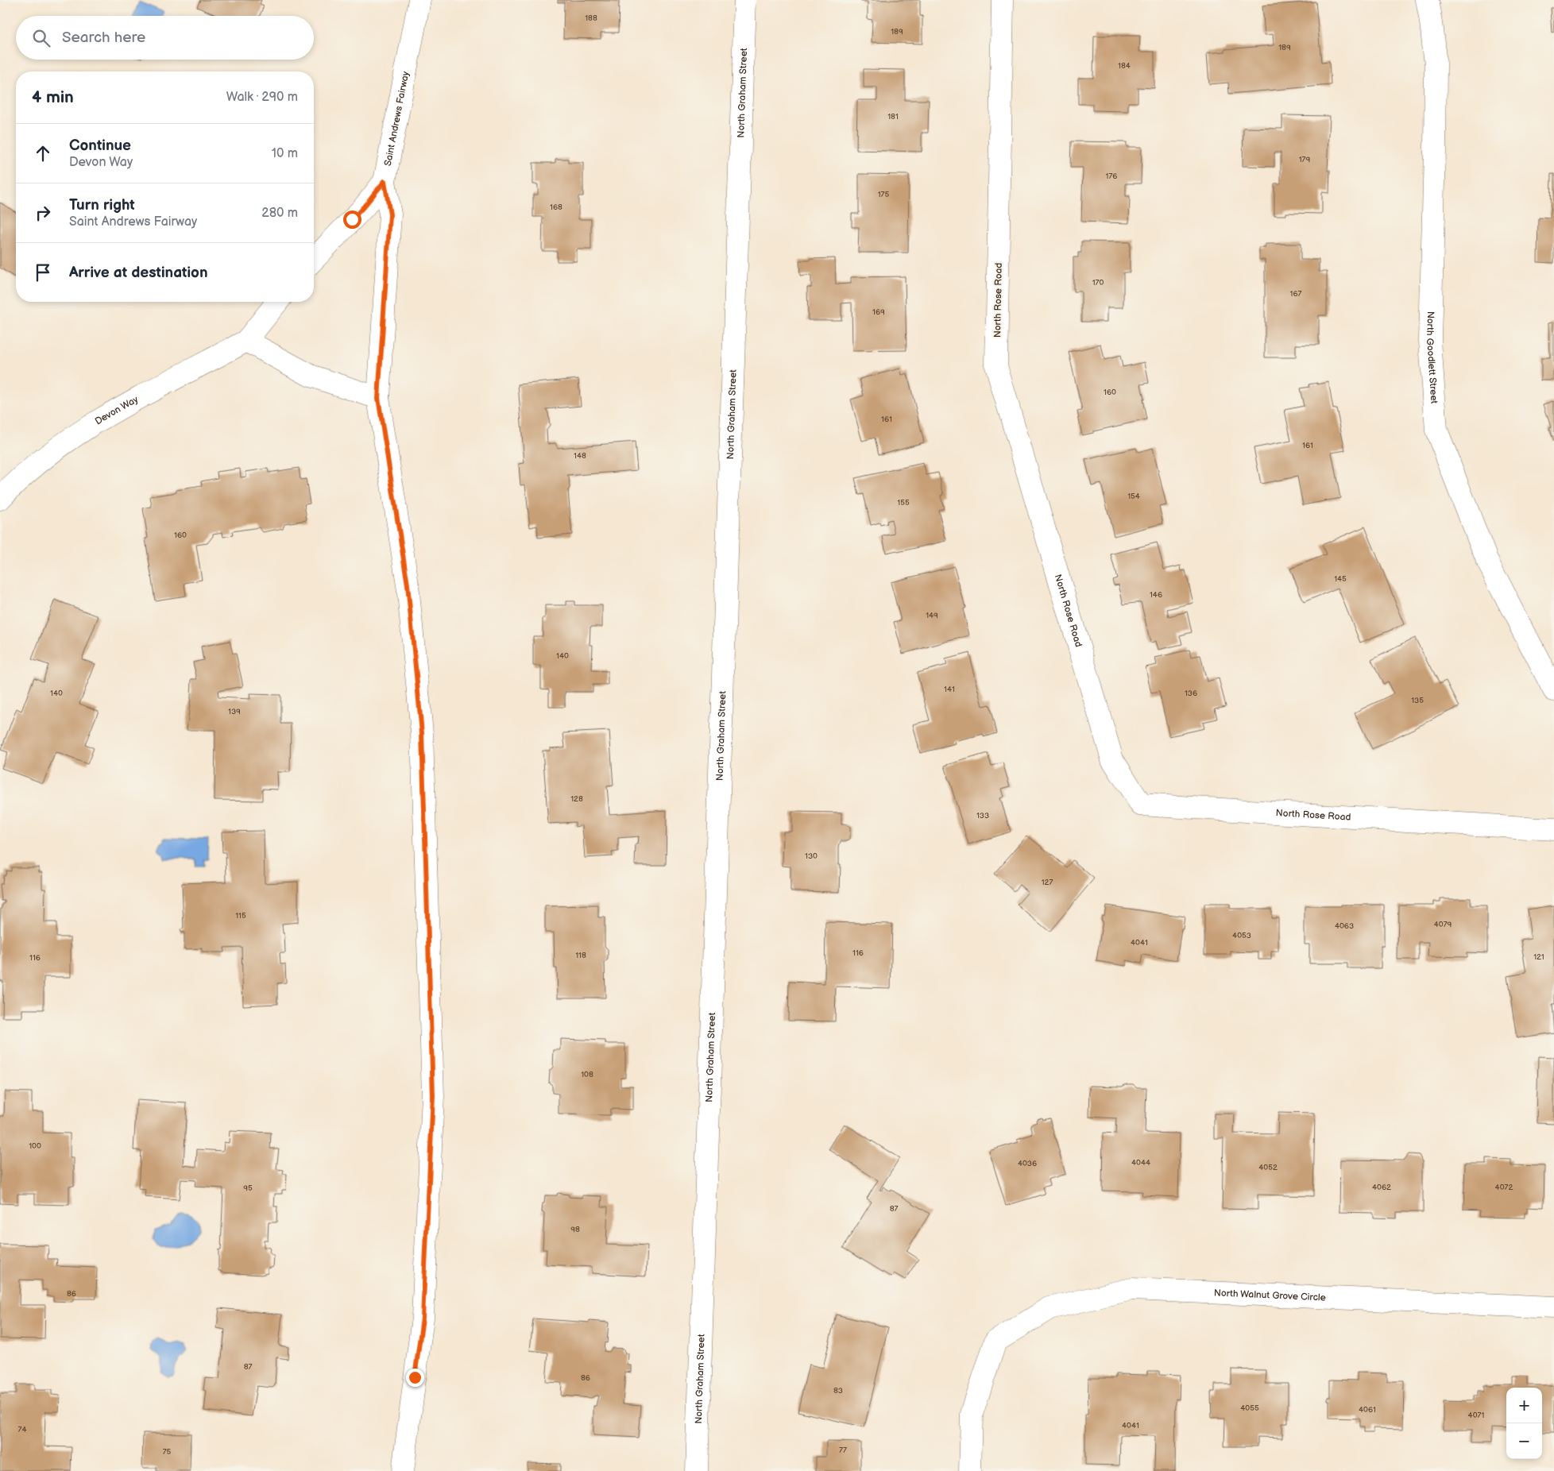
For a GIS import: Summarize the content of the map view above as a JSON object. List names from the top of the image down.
{
  "streets": {
    "street": [
      "North Graham Street",
      "Saint Andrews Fairway",
      "North Rose Road",
      "North Goodlett Street",
      "Devon Way",
      "North Walnut Grove Circle"
    ]
  },
  "house_numbers": [
    "188",
    "189",
    "189",
    "184",
    "181",
    "179",
    "176",
    "175",
    "168",
    "170",
    "167",
    "169",
    "160",
    "161",
    "161",
    "148",
    "154",
    "155",
    "160",
    "145",
    "146",
    "149",
    "140",
    "141",
    "140",
    "136",
    "135",
    "139",
    "128",
    "133",
    "130",
    "127",
    "115",
    "4079",
    "4063",
    "4053",
    "4041",
    "116",
    "118",
    "121",
    "116",
    "108",
    "100",
    "4044",
    "4036",
    "4052",
    "4062",
    "4072",
    "95",
    "87",
    "98",
    "86",
    "87",
    "86",
    "83",
    "4055",
    "4061",
    "4071",
    "4041",
    "74",
    "77",
    "75"
  ],
  "page": {
    "search": "Search here",
    "heading": ["4 min", "Walk · 290 m"],
    "list": [
      ["Continue", "Devon Way", "10 m"],
      ["Turn right", "Saint Andrews Fairway", "280 m"],
      "Arrive at destination"
    ],
    "map_buttons": ["+", "−"]
  }
}
